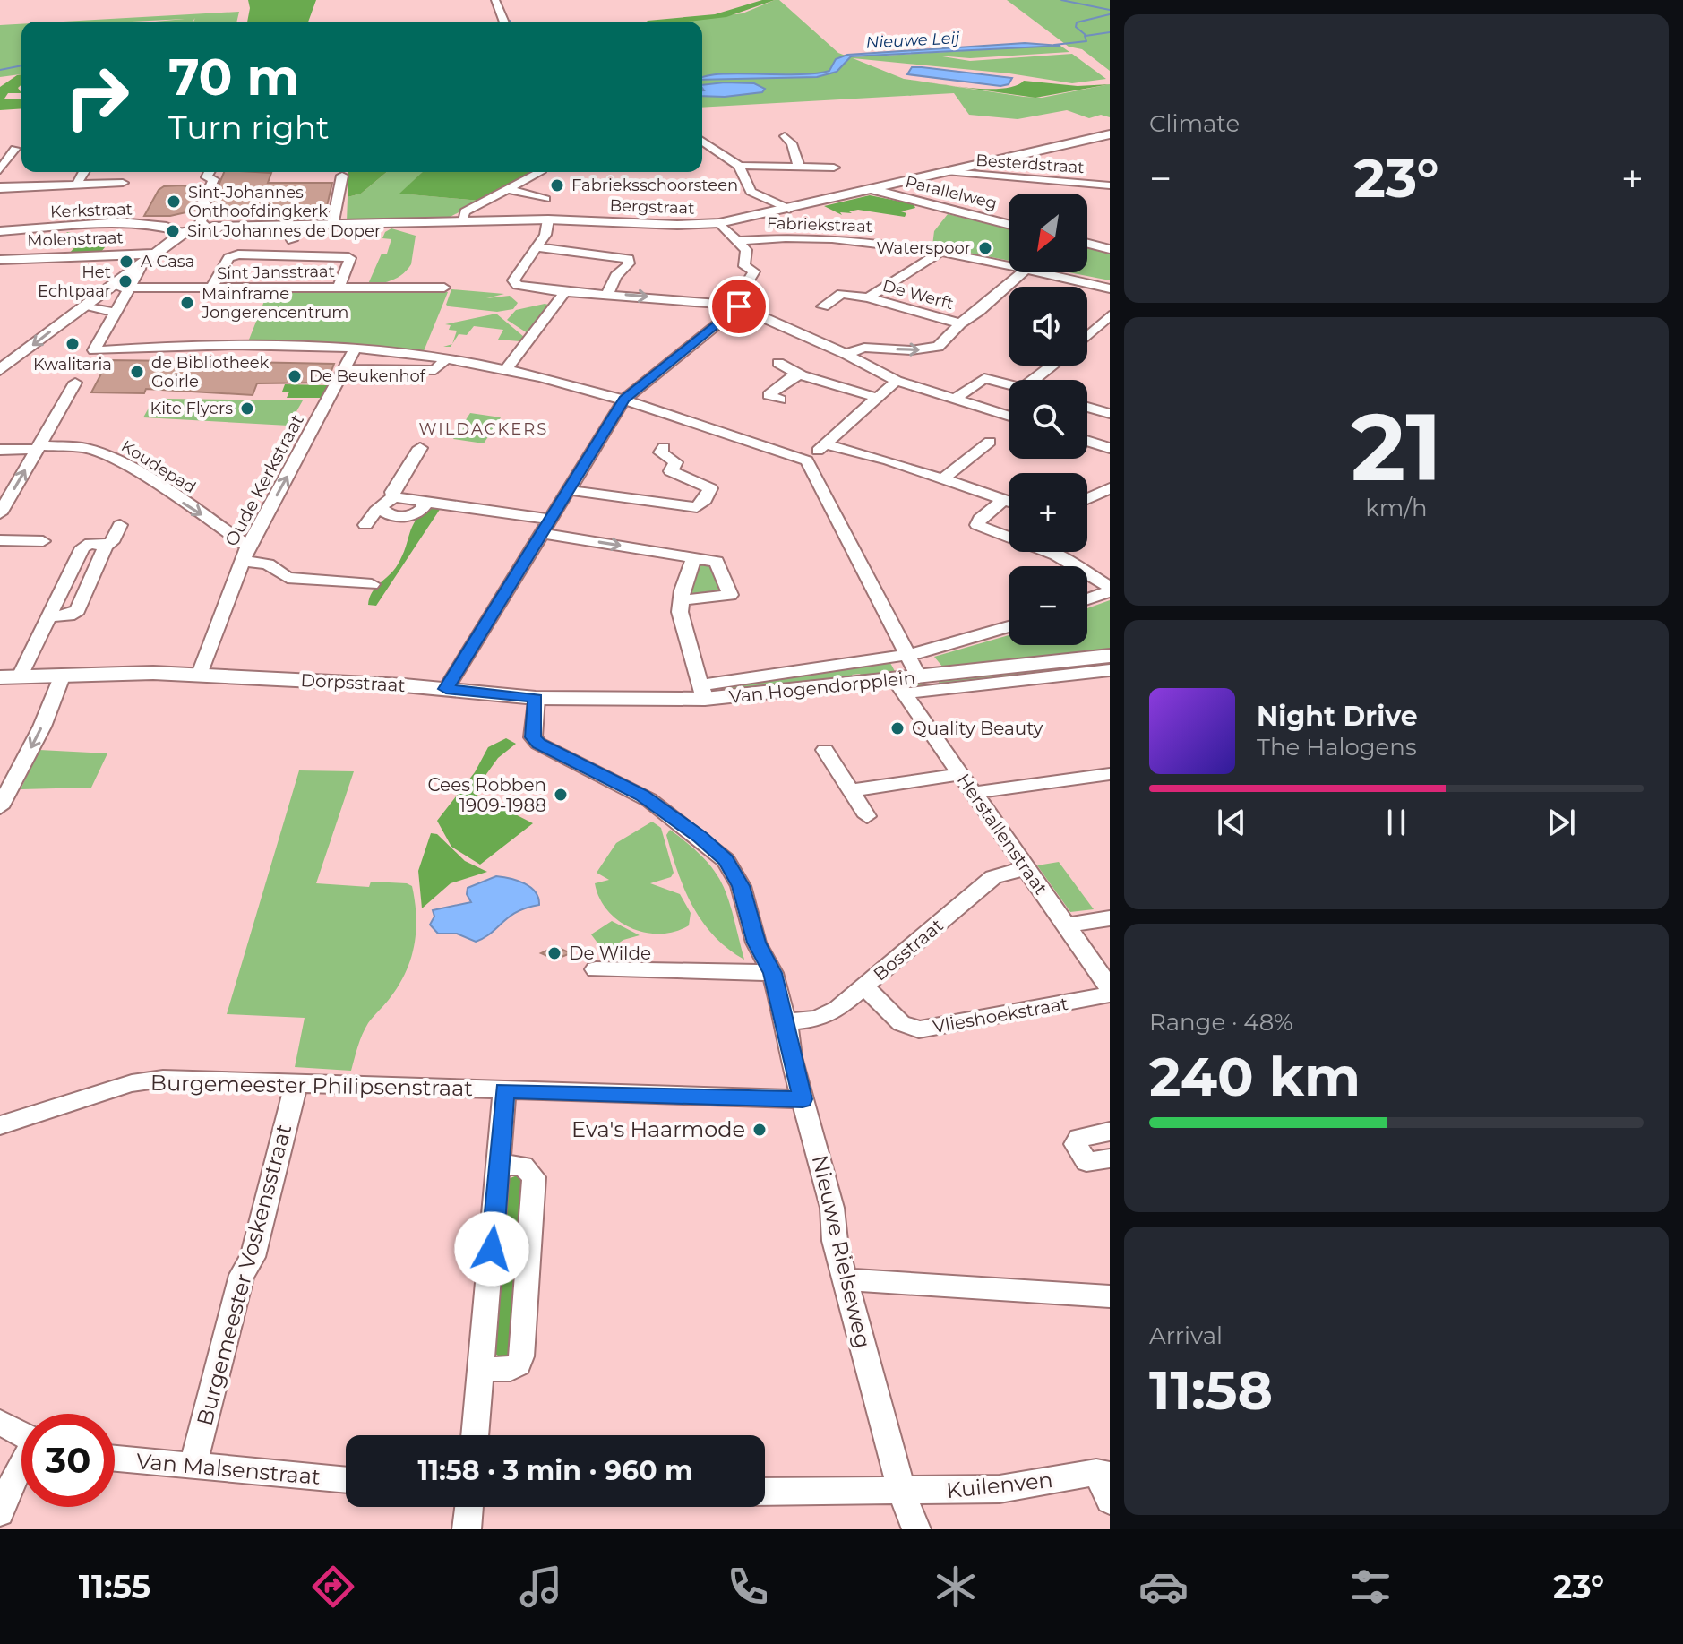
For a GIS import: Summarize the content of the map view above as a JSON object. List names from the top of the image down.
{
  "streets": {
    "street": [
      "Besterdstraat",
      "Parallelweg",
      "Bergstraat",
      "Kerkstraat",
      "Fabriekstraat",
      "Molenstraat",
      "Sint Jansstraat",
      "De Werft",
      "Koudepad",
      "Oude Kerkstraat",
      "Dorpsstraat",
      "Van Hogendorpplein",
      "Herstallenstraat",
      "Bosstraat",
      "Vlieshoekstraat",
      "Burgemeester Philipsenstraat",
      "Nieuwe Rielseweg",
      "Burgemeester Voskensstraat",
      "Van Malsenstraat",
      "Kuilenven"
    ]
  },
  "crossings": [
    ["Besterdstraat", "Bergstraat"],
    ["Parallelweg", "Bergstraat"],
    ["Bergstraat", "Kerkstraat"],
    ["Fabriekstraat", "De Werft"],
    ["Koudepad", "Oude Kerkstraat"],
    ["Oude Kerkstraat", "Dorpsstraat"],
    ["Dorpsstraat", "Van Hogendorpplein"],
    ["Dorpsstraat", "Nieuwe Rielseweg"],
    ["Van Hogendorpplein", "Herstallenstraat"],
    ["Herstallenstraat", "Bosstraat"],
    ["Bosstraat", "Vlieshoekstraat"],
    ["Bosstraat", "Nieuwe Rielseweg"],
    ["Burgemeester Philipsenstraat", "Nieuwe Rielseweg"],
    ["Burgemeester Philipsenstraat", "Burgemeester Voskensstraat"],
    ["Nieuwe Rielseweg", "Kuilenven"],
    ["Burgemeester Voskensstraat", "Van Malsenstraat"]
  ],
  "one_way": ["Koudepad"],
  "districts": ["WILDACKERS"],
  "water": ["Nieuwe Leij"],
  "places": [
    "Fabrieksschoorsteen",
    "Sint-Johannes Onthoofdingkerk",
    "Sint Johannes de Doper",
    "Waterspoor",
    "A Casa",
    "Het Echtpaar",
    "Mainframe Jongerencentrum",
    "Kwalitaria",
    "de Bibliotheek Goirle",
    "De Beukenhof",
    "Kite Flyers",
    "Quality Beauty",
    "Cees Robben 1909-1988",
    "De Wilde",
    "Eva's Haarmode"
  ],
  "north": "bottom left",
  "page": {
    "tile": [
      "Climate",
      ["21", "km/h"],
      ["Range · 48%", "240 km"],
      ["Arrival", "11:58"]
    ],
    "turn": ["70 m", "Turn right"],
    "heat": ["−", "23°", "+"],
    "map_buttons": ["+", "−"],
    "song": ["Night Drive", "The Halogens"],
    "limit": "30",
    "trip": "11:58 · 3 min · 960 m",
    "tabs": ["11:55", "23°"]
  }
}
